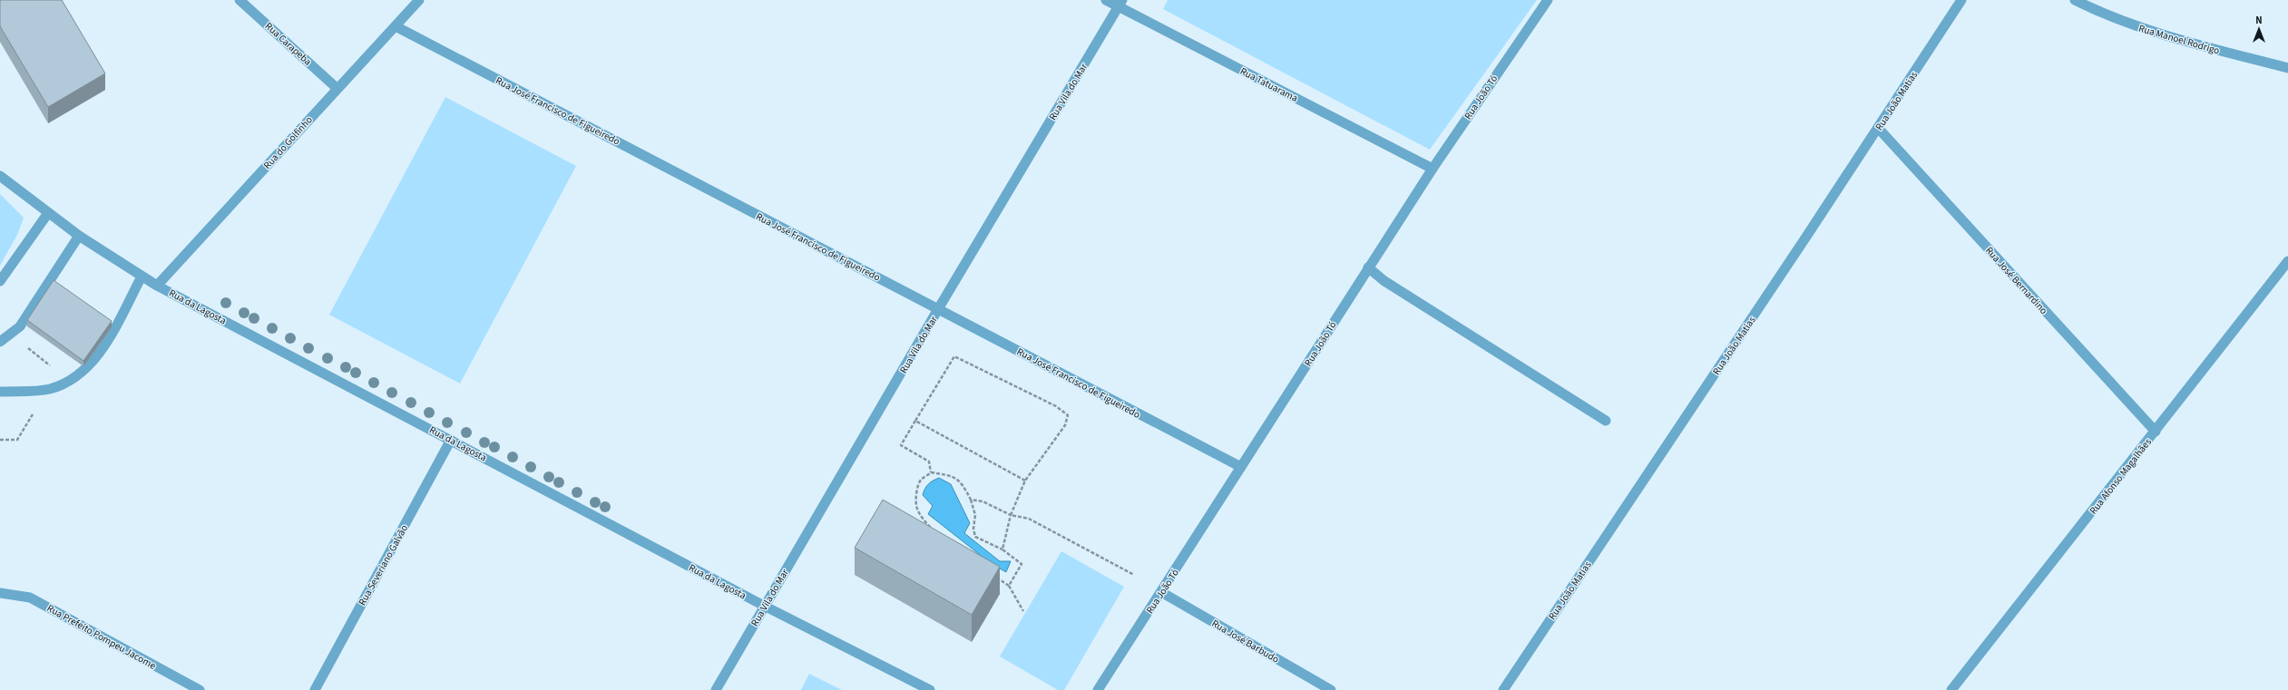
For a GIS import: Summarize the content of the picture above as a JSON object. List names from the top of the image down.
{
  "streets": {
    "street": [
      "Rua Manoel Rodrigo",
      "Rua Carapeba",
      "Rua Tatuarama",
      "Rua Vila do Mar",
      "Rua João Tó",
      "Rua João Matias",
      "Rua José Francisco de Figueiredo",
      "Rua do Golfinho",
      "Rua José Bernardino",
      "Rua da Lagosta",
      "Rua Afonso Magalhães",
      "Rua Severiano Galvão",
      "Rua Prefeito Pompeu Jacome",
      "Rua José Barbudo"
    ]
  },
  "crossings": [
    ["Rua Carapeba", "Rua do Golfinho"],
    ["Rua Tatuarama", "Rua Vila do Mar"],
    ["Rua Tatuarama", "Rua João Tó"],
    ["Rua Vila do Mar", "Rua José Francisco de Figueiredo"],
    ["Rua Vila do Mar", "Rua da Lagosta"],
    ["Rua João Tó", "Rua José Francisco de Figueiredo"],
    ["Rua João Tó", "Rua José Barbudo"],
    ["Rua João Matias", "Rua José Bernardino"],
    ["Rua José Francisco de Figueiredo", "Rua do Golfinho"],
    ["Rua do Golfinho", "Rua da Lagosta"],
    ["Rua José Bernardino", "Rua Afonso Magalhães"],
    ["Rua da Lagosta", "Rua Severiano Galvão"]
  ],
  "north": "top"
}
